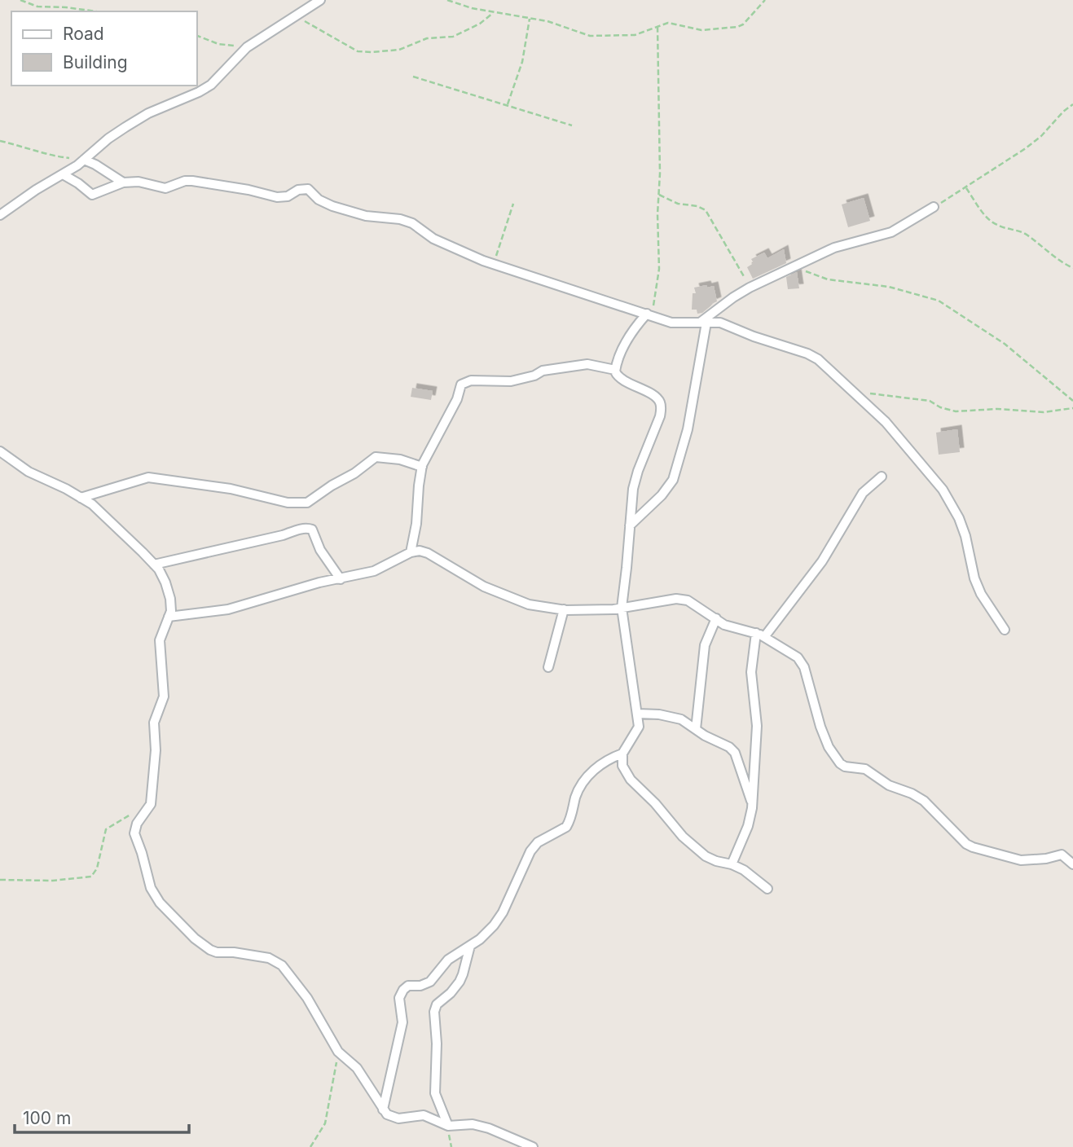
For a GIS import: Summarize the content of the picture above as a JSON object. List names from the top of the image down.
{
  "legend": ["Road", "Building"],
  "scale_bar": "100 m"
}
